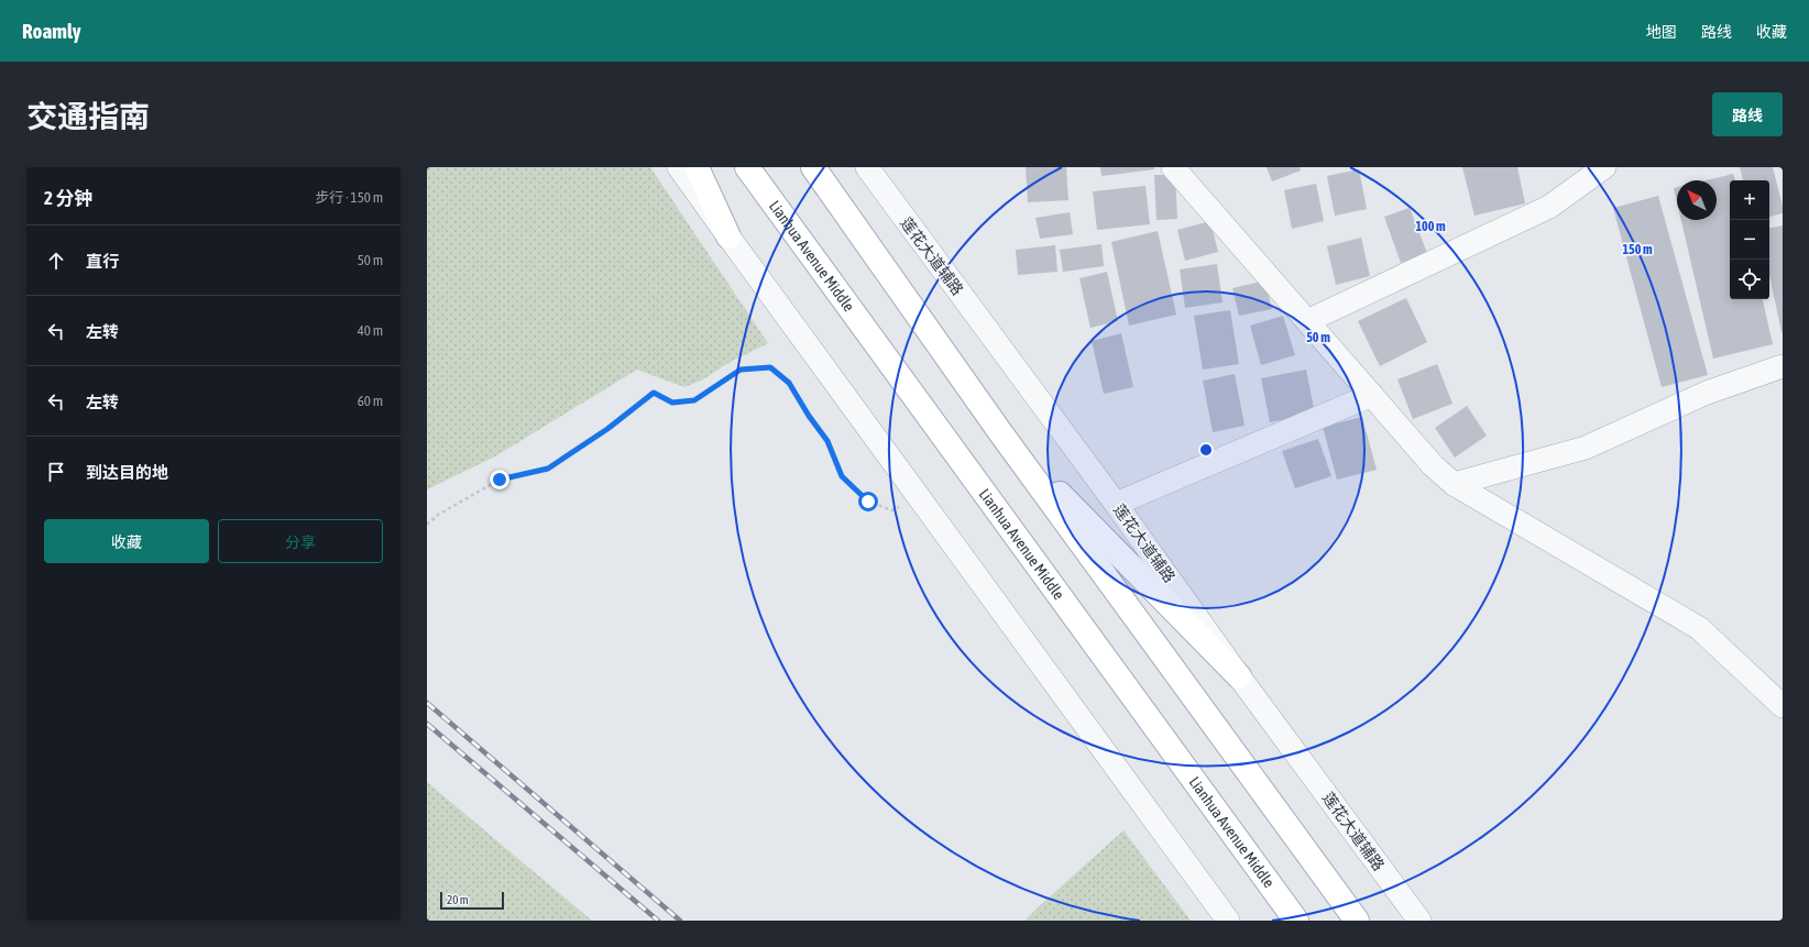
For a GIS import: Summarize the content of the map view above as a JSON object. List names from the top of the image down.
{
  "streets": {
    "main road": ["Lianhua Avenue Middle"],
    "street": ["莲花大道辅路"]
  },
  "scale_bar": "20 m",
  "north": "top left",
  "page": {
    "header": "Roamly",
    "nav": ["地图", "路线", "收藏"],
    "title": "交通指南",
    "buttons": [
      "路线",
      ["收藏", "分享"]
    ],
    "heading": ["2 分钟", "步行 · 150 m"],
    "map_buttons": ["+", "−"],
    "list": [
      ["直行", "50 m"],
      ["左转", "40 m"],
      ["左转", "60 m"],
      "到达目的地"
    ],
    "scale": "20 m"
  },
  "rings": ["100 m", "150 m", "50 m"]
}
